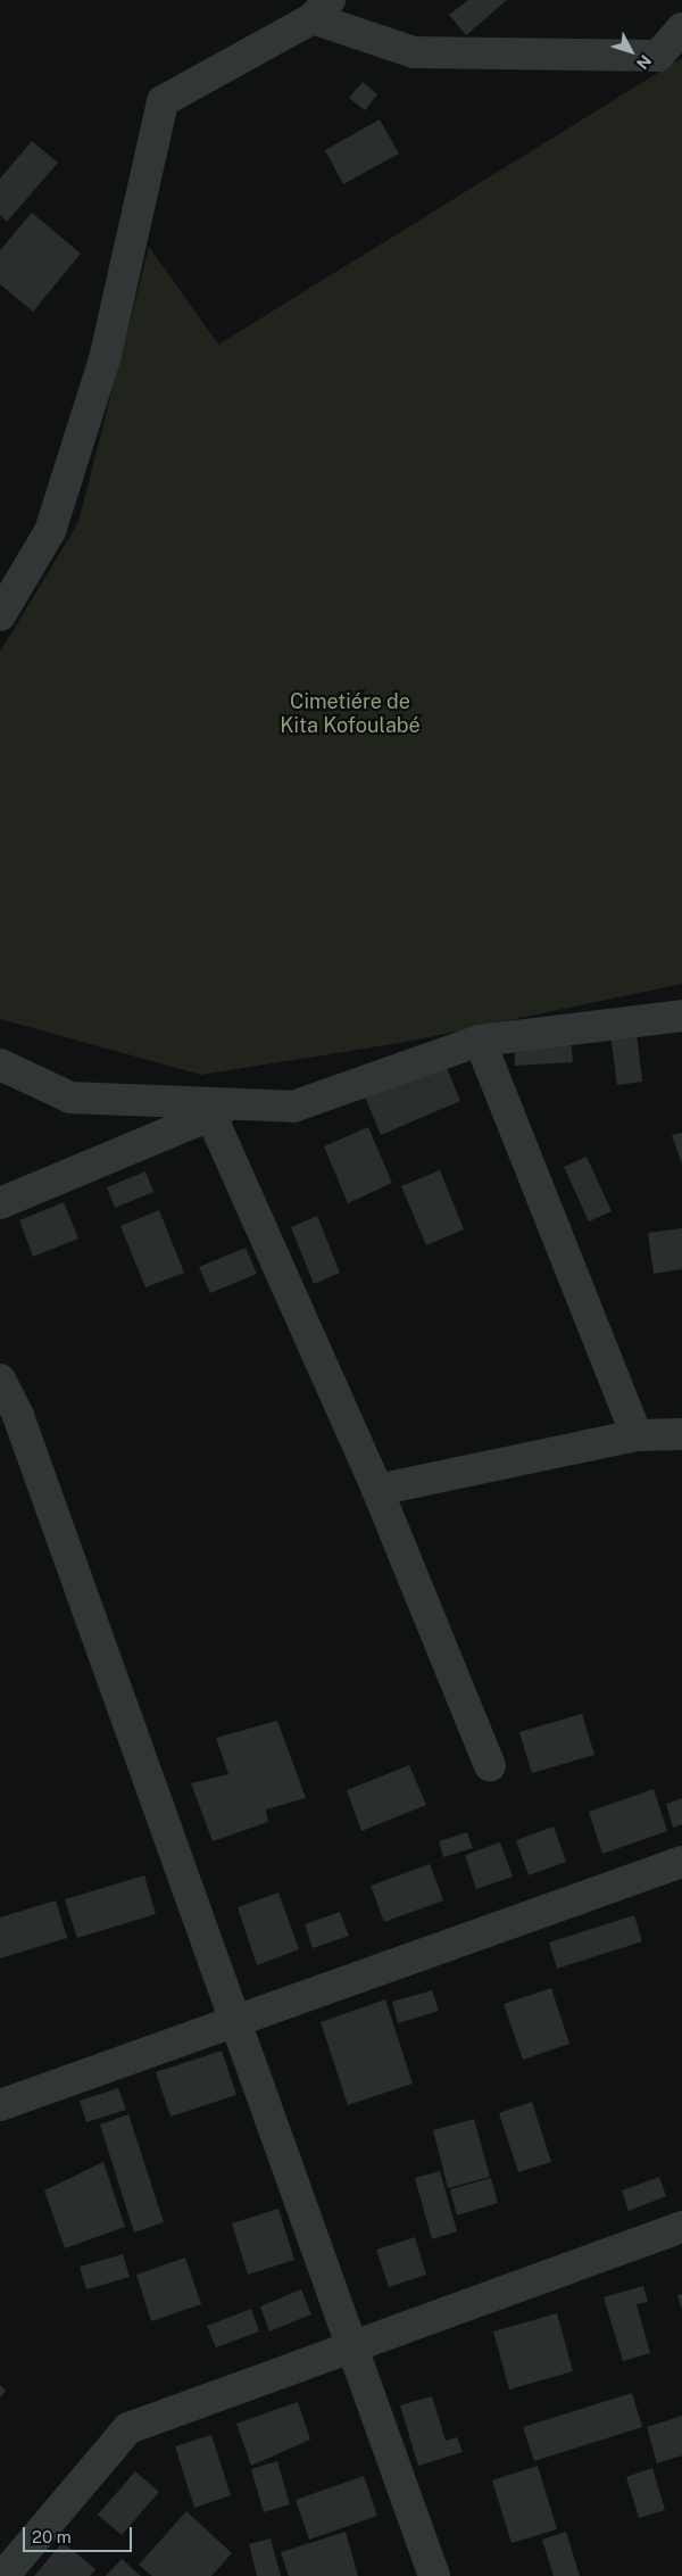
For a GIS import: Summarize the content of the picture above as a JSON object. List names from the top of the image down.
{
  "parks": ["Cimetiére de Kita Kofoulabé"],
  "scale_bar": "20 m",
  "north": "bottom right"
}
